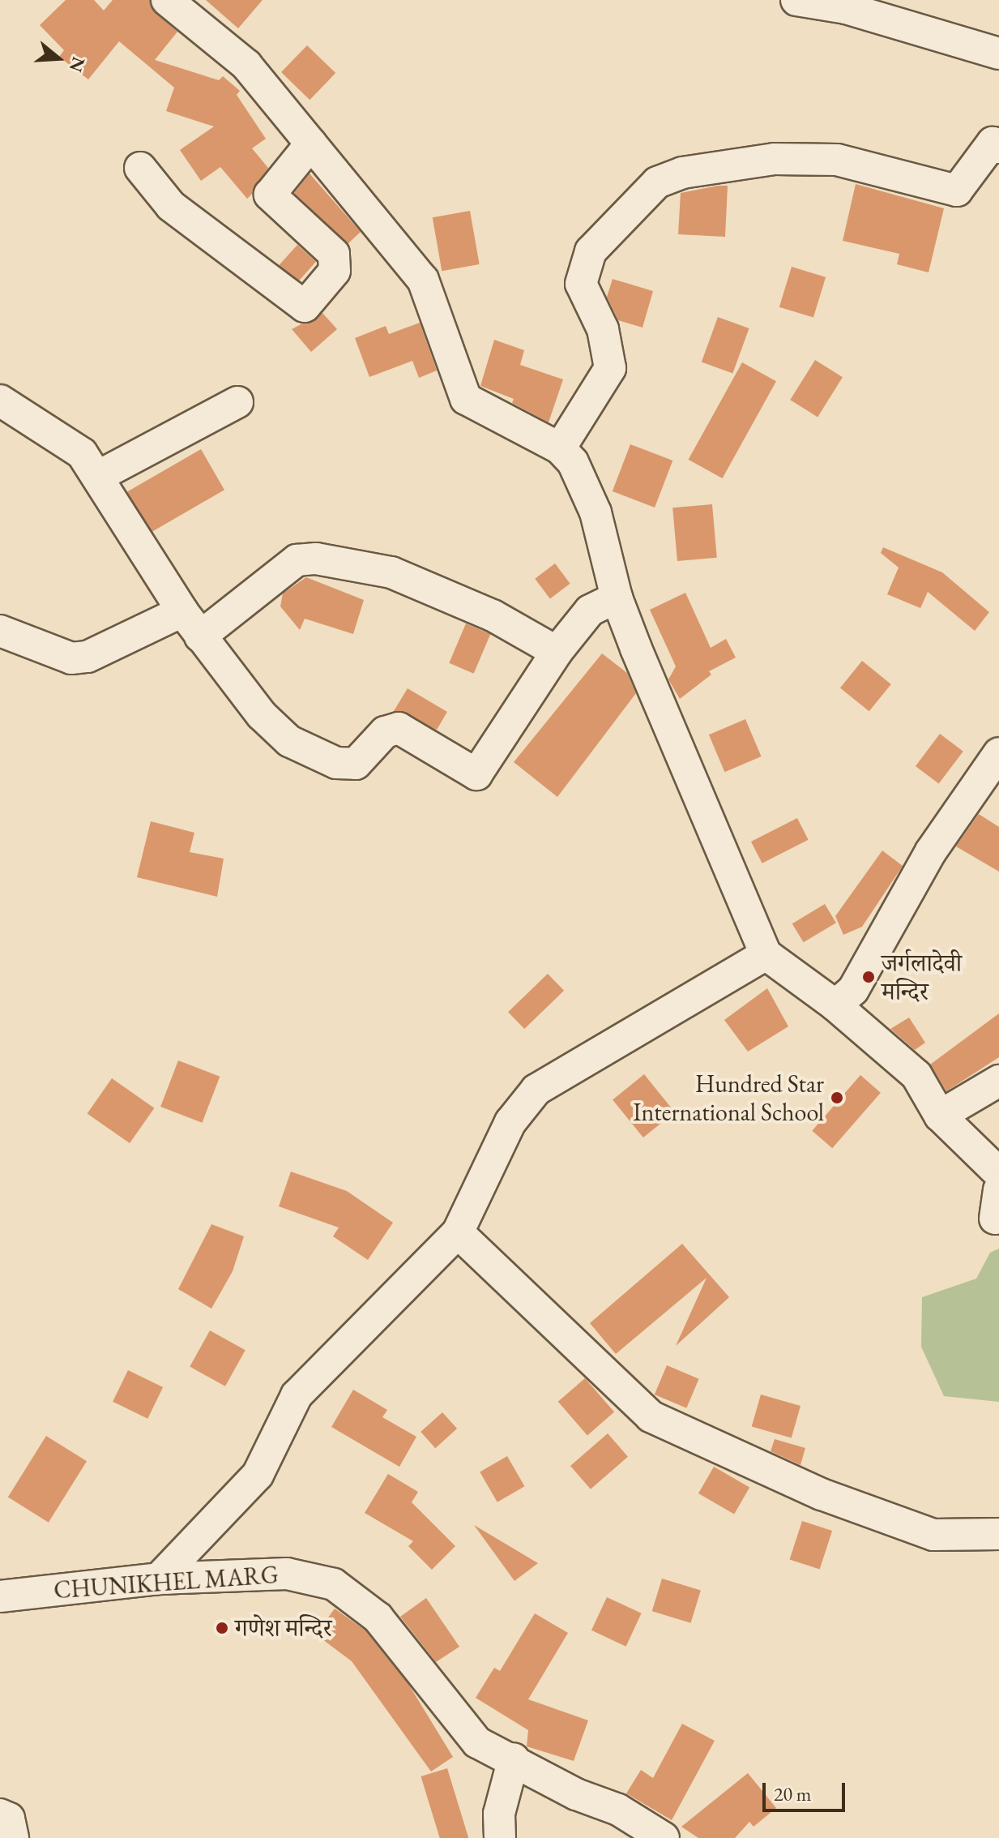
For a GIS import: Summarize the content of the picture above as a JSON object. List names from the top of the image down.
{
  "streets": {
    "street": ["CHUNIKHEL MARG"]
  },
  "places": ["जर्गलादेवी मन्दिर", "Hundred Star International School", "गणेश मन्दिर"],
  "scale_bar": "20 m",
  "north": "right"
}
